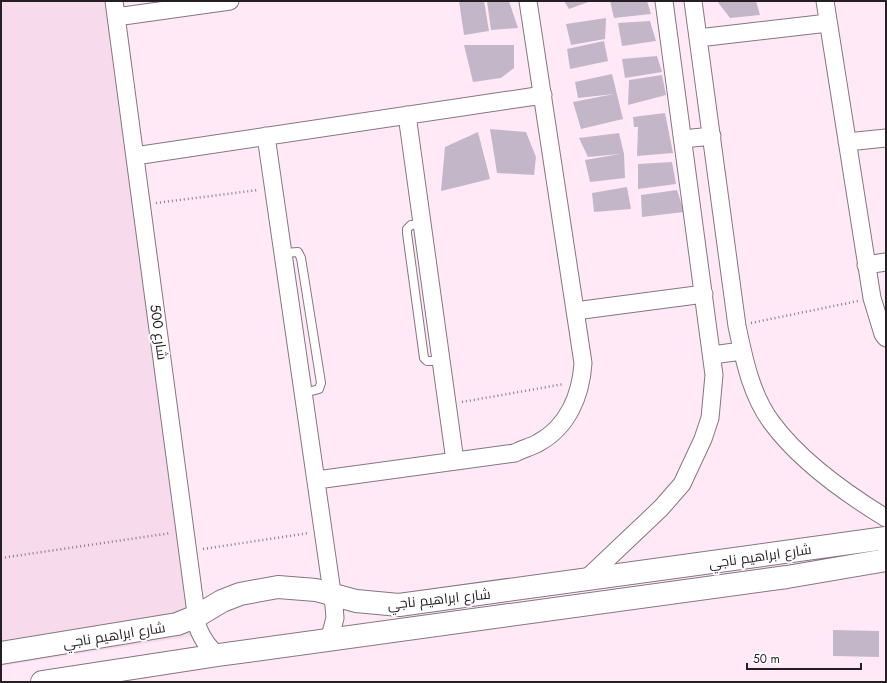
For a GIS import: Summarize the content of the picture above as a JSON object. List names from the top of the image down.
{
  "streets": {
    "street": ["شارع 500", "شارع ابراهيم ناجي"]
  },
  "crossings": [
    ["شارع 500", "شارع ابراهيم ناجي"]
  ],
  "scale_bar": "50 m"
}
